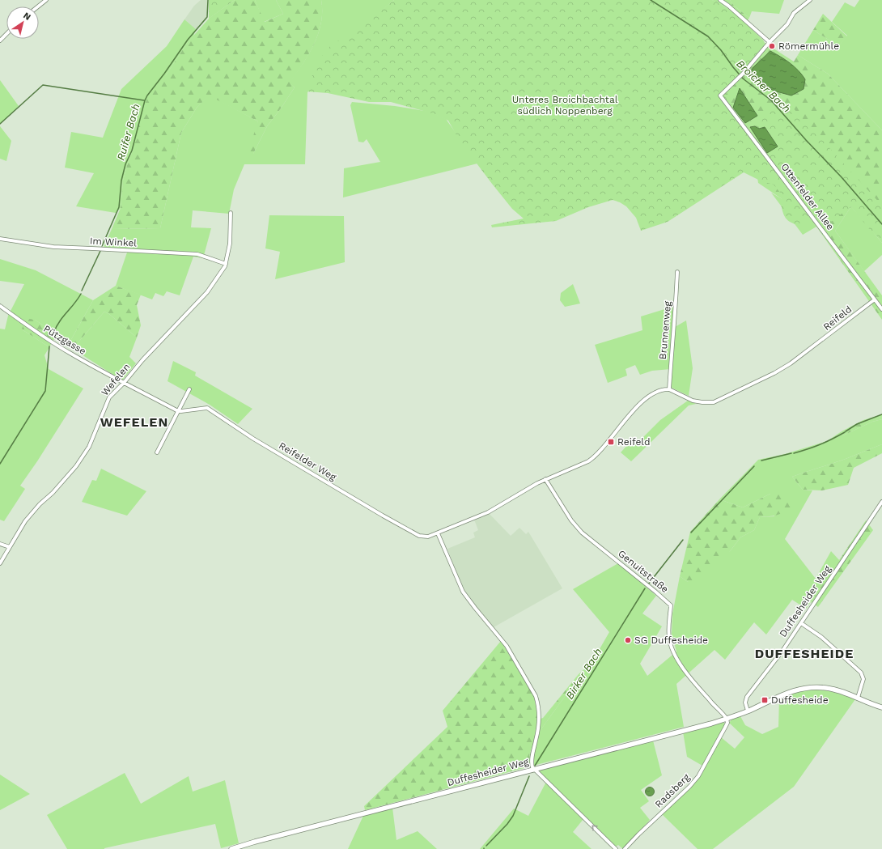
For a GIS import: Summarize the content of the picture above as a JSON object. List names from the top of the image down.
{
  "streets": {
    "street": [
      "Ottenfelder Allee",
      "Im Winkel",
      "Reifeld",
      "Brunnenweg",
      "Pützgasse",
      "Wefelen",
      "Reifelder Weg",
      "Genuitstraße",
      "Duffesheider Weg",
      "Radsberg"
    ]
  },
  "crossings": [
    ["Ottenfelder Allee", "Reifeld"],
    ["Im Winkel", "Wefelen"],
    ["Reifeld", "Brunnenweg"],
    ["Pützgasse", "Wefelen"],
    ["Genuitstraße", "Duffesheider Weg"],
    ["Genuitstraße", "Radsberg"],
    ["Duffesheider Weg", "Radsberg"]
  ],
  "districts": ["WEFELEN", "DUFFESHEIDE"],
  "water": ["Broicher Bach", "Ruifer Bach", "Birker Bach"],
  "parks": ["Unteres Broichbachtal südlich Noppenberg"],
  "places": {
    "other": ["Römermühle", "SG Duffesheide"],
    "transit": ["Reifeld", "Duffesheide"]
  },
  "north": "top right"
}
